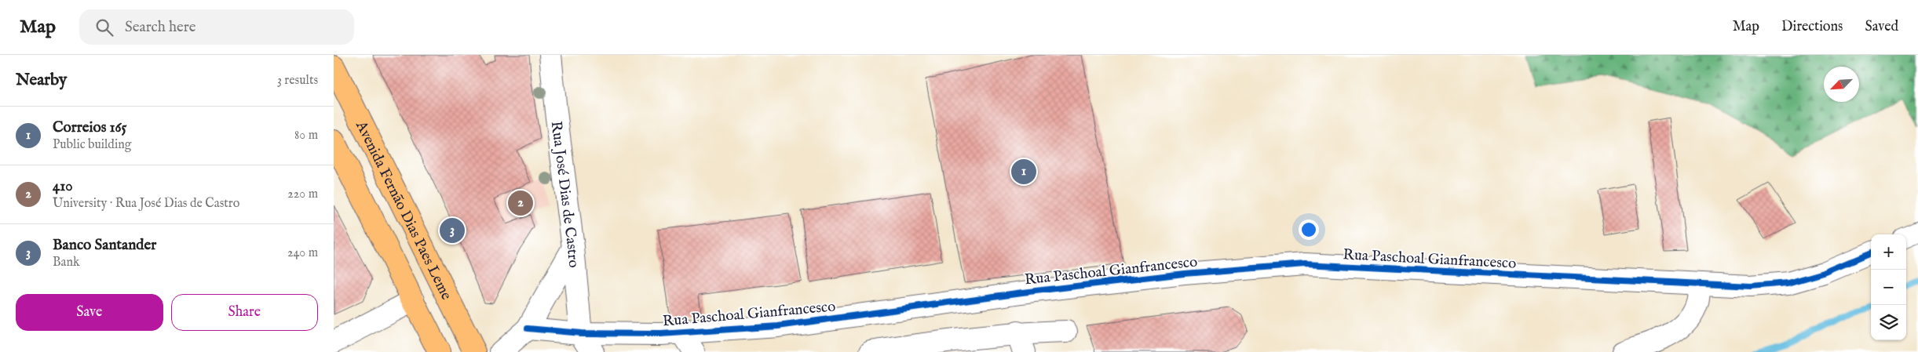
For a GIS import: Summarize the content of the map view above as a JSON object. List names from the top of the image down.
{
  "streets": {
    "main road": ["Avenida Fernão Dias Paes Leme"],
    "street": ["Rua José Dias de Castro", "Rua Paschoal Gianfrancesco"]
  },
  "crossings": [
    ["Rua José Dias de Castro", "Rua Paschoal Gianfrancesco"]
  ],
  "north": "bottom left",
  "page": {
    "header": "Map",
    "search": "Search here",
    "nav": ["Map", "Directions", "Saved"],
    "heading": ["Nearby", "3 results"],
    "list": [
      {
        "mark": "1",
        "name": "Correios 165",
        "note": "Public building",
        "value": "80 m"
      },
      {
        "mark": "2",
        "name": "410",
        "note": "University · Rua José Dias de Castro",
        "value": "220 m"
      },
      {
        "mark": "3",
        "name": "Banco Santander",
        "note": "Bank",
        "value": "240 m"
      }
    ],
    "pins": ["1", "2", "3"],
    "map_buttons": ["+", "−"],
    "buttons": ["Save", "Share"]
  }
}
